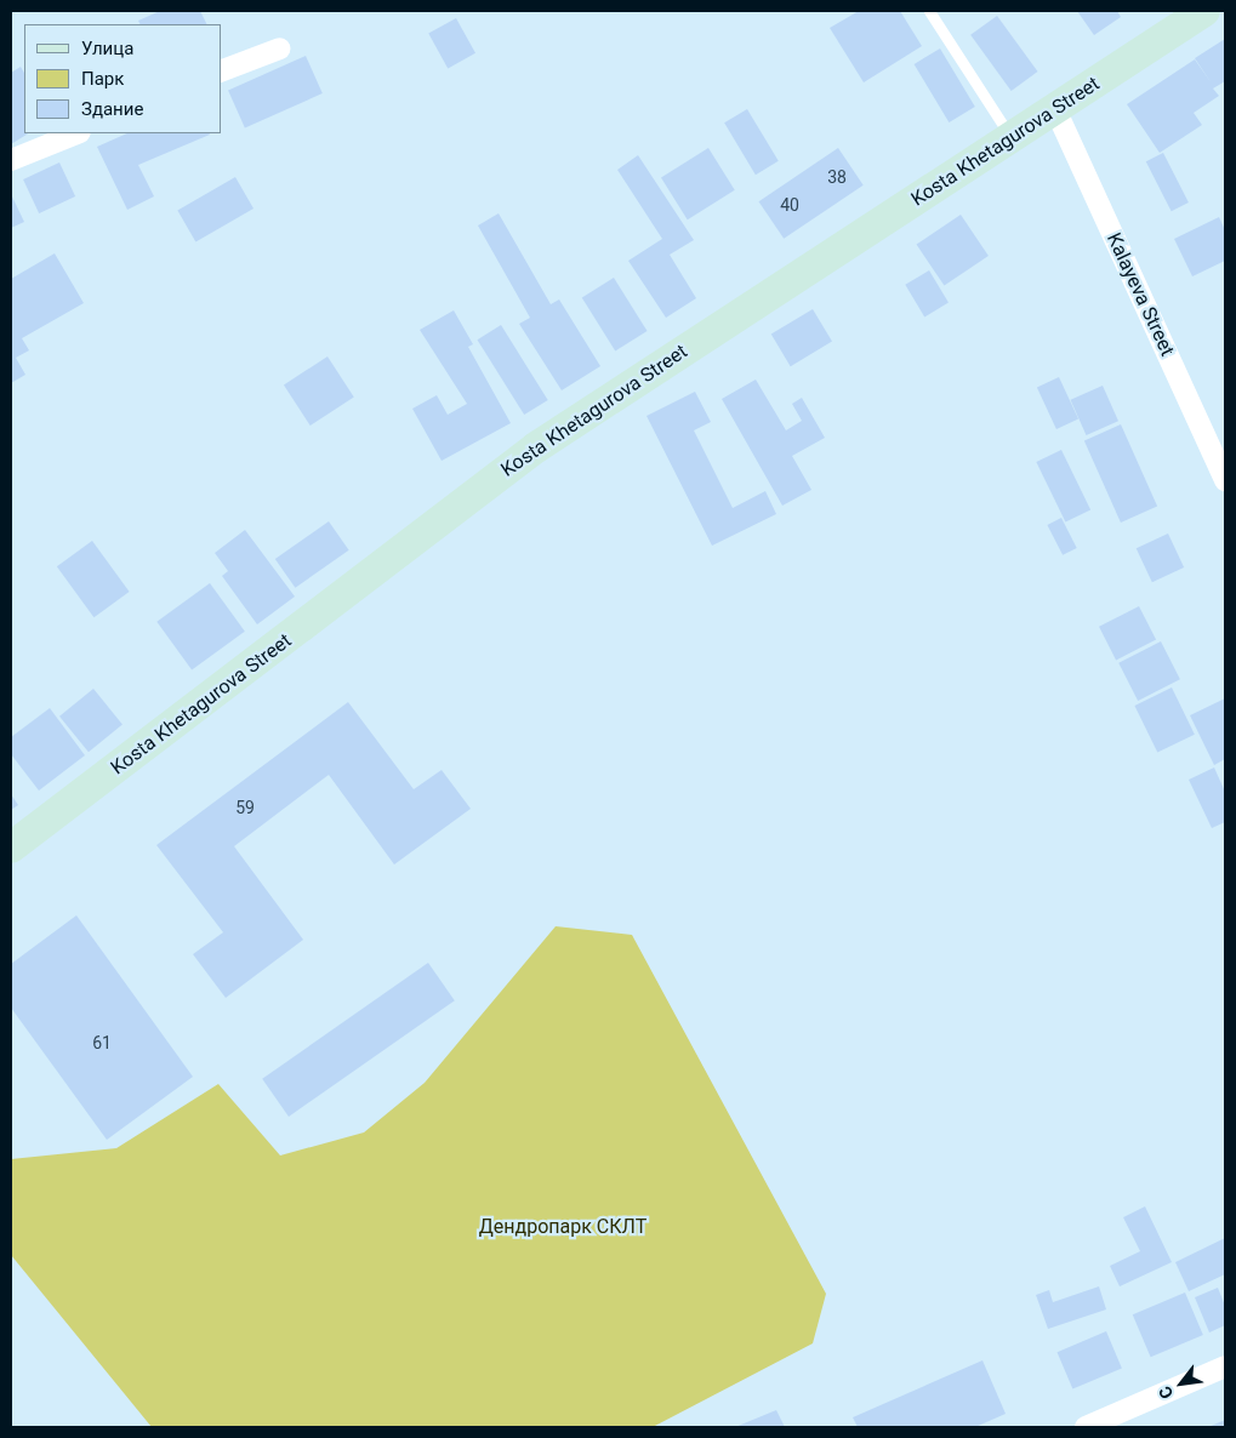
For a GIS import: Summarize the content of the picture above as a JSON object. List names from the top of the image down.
{
  "streets": {
    "main road": ["Kosta Khetagurova Street"],
    "street": ["Kalayeva Street"]
  },
  "crossings": [
    ["Kosta Khetagurova Street", "Kalayeva Street"]
  ],
  "parks": ["Дендропарк СКЛТ"],
  "house_numbers": [
    "38",
    "40",
    "59",
    "61"
  ],
  "legend": ["Улица", "Парк", "Здание"],
  "north": "bottom left"
}
